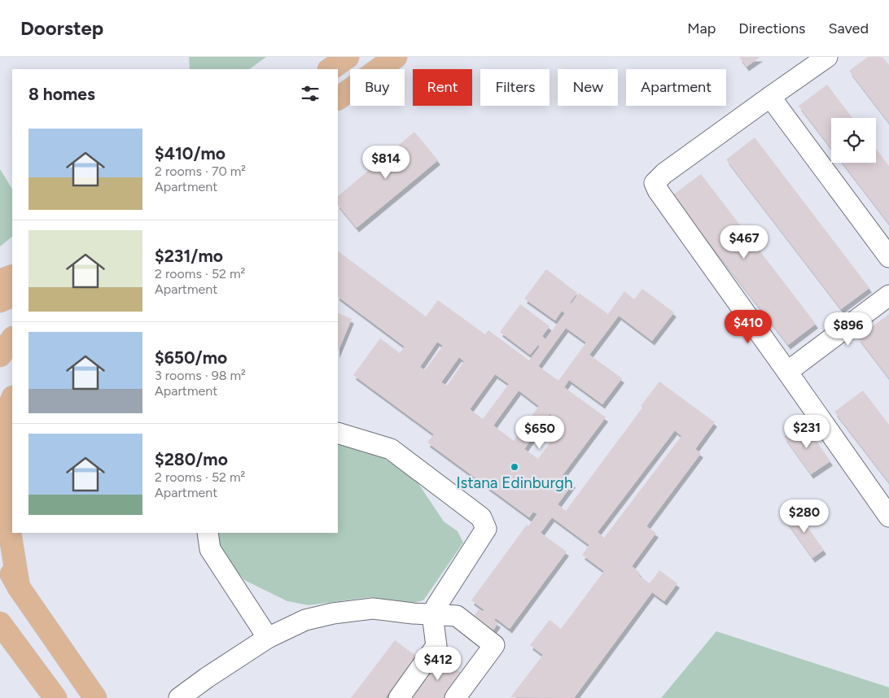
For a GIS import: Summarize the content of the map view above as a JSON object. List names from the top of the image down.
{
  "places": ["Istana Edinburgh"],
  "page": {
    "header": "Doorstep",
    "nav": ["Map", "Directions", "Saved"],
    "chip": [
      "Buy",
      "Rent",
      "Filters",
      "New",
      "Apartment"
    ],
    "heading": "8 homes",
    "list": [
      {
        "name": "$410/mo",
        "note": "2 rooms · 70 m² · Apartment"
      },
      {
        "name": "$231/mo",
        "note": "2 rooms · 52 m² · Apartment"
      },
      {
        "name": "$650/mo",
        "note": "3 rooms · 98 m² · Apartment"
      },
      {
        "name": "$280/mo",
        "note": "2 rooms · 52 m² · Apartment"
      }
    ],
    "price": [
      "$814",
      "$467",
      "$410",
      "$896",
      "$231",
      "$650",
      "$280",
      "$412"
    ]
  }
}
